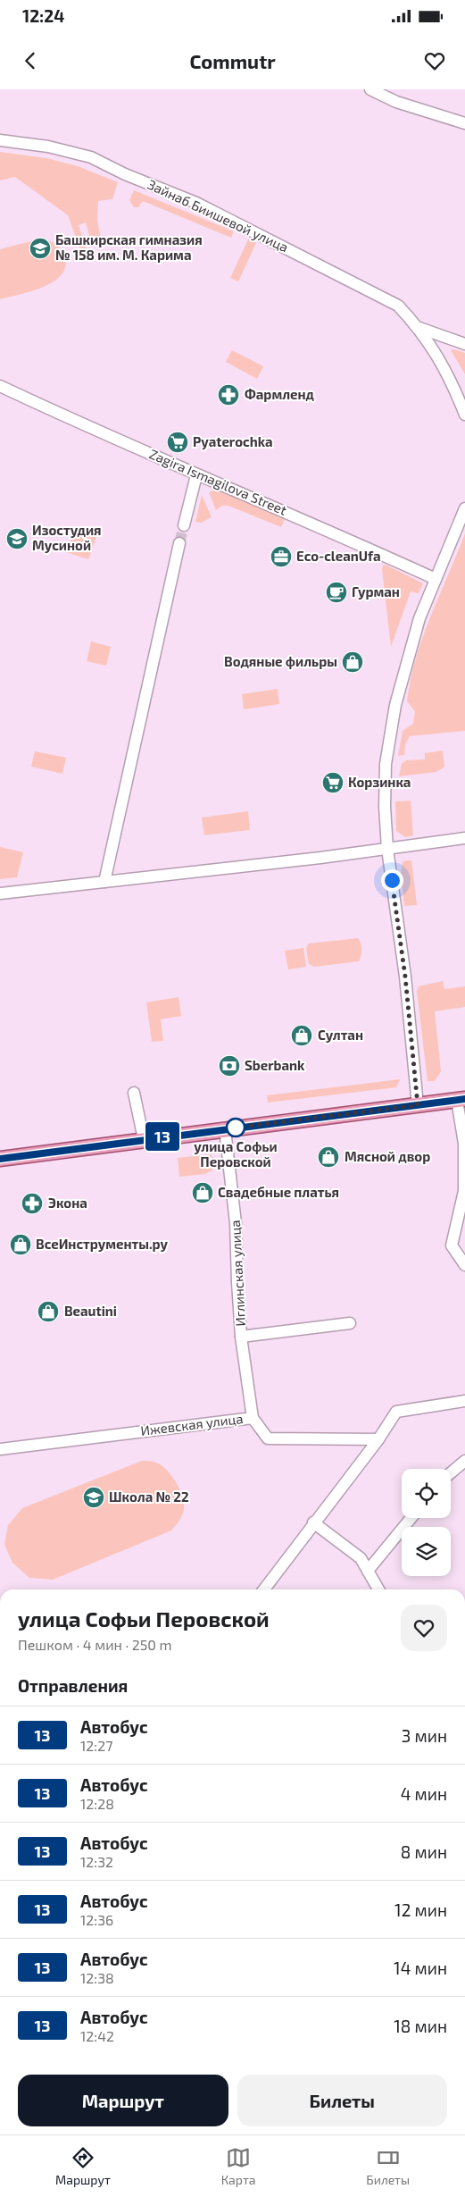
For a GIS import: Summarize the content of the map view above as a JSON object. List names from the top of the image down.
{
  "streets": {
    "street": [
      "Зайнаб Биишевой улица",
      "Zagira Ismagilova Street",
      "Иглинская улица",
      "Ижевская улица"
    ]
  },
  "crossings": [
    ["Иглинская улица", "Ижевская улица"]
  ],
  "places": {
    "school or university": ["Башкирская гимназия № 158 им. М. Карима", "Изостудия Мусиной", "Школа № 22"],
    "pharmacy": ["Фармленд", "Экона"],
    "supermarket": ["Pyaterochka", "Корзинка"],
    "office": ["Eco-cleanUfa"],
    "cafe": ["Гурман"],
    "shop": [
      "Водяные фильры",
      "Султан",
      "Мясной двор",
      "Свадебные платья",
      "ВсеИнструменты.ру",
      "Beautini"
    ],
    "bank": ["Sberbank"],
    "other": ["улица Софьи Перовской"]
  },
  "lines": ["bus line 13"],
  "page": {
    "status": "12:24",
    "header": "Commutr",
    "on_map": "13",
    "heading": [
      ["улица Софьи Перовской", "Пешком · 4 мин · 250 m"],
      "Отправления"
    ],
    "list": [
      {
        "mark": "13",
        "name": "Автобус",
        "note": "12:27",
        "value": "3 мин"
      },
      {
        "mark": "13",
        "name": "Автобус",
        "note": "12:28",
        "value": "4 мин"
      },
      {
        "mark": "13",
        "name": "Автобус",
        "note": "12:32",
        "value": "8 мин"
      },
      {
        "mark": "13",
        "name": "Автобус",
        "note": "12:36",
        "value": "12 мин"
      },
      {
        "mark": "13",
        "name": "Автобус",
        "note": "12:38",
        "value": "14 мин"
      },
      {
        "mark": "13",
        "name": "Автобус",
        "note": "12:42",
        "value": "18 мин"
      }
    ],
    "buttons": ["Маршрут", "Билеты"],
    "tabs": ["Маршрут", "Карта", "Билеты"]
  }
}
